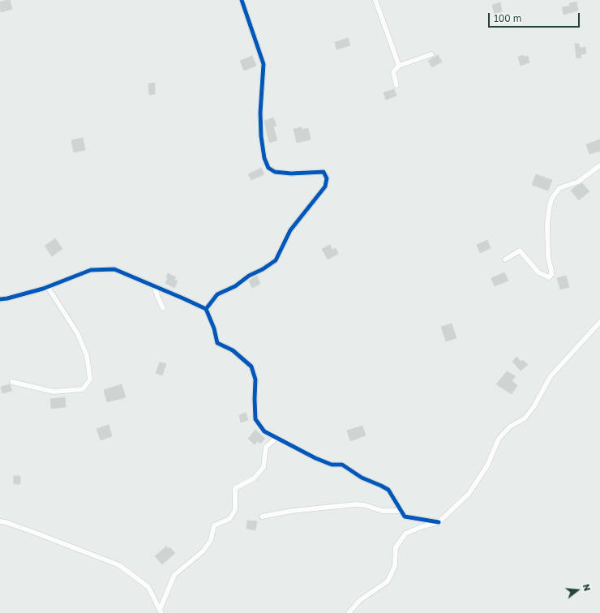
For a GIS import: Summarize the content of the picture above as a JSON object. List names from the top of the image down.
{
  "scale_bar": "100 m",
  "north": "right"
}
